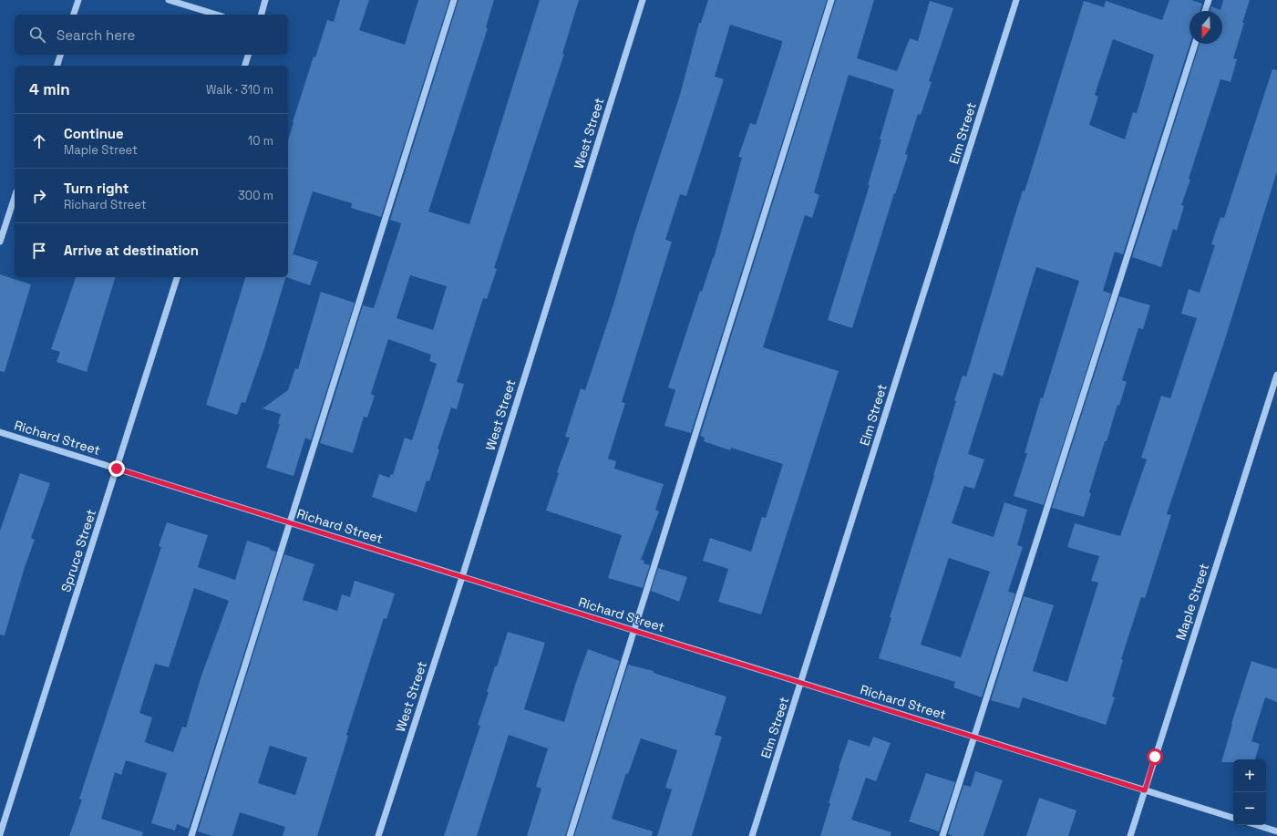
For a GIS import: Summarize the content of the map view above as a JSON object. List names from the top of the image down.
{
  "streets": {
    "street": [
      "West Street",
      "Elm Street",
      "Richard Street",
      "Spruce Street",
      "Maple Street"
    ]
  },
  "crossings": [
    ["West Street", "Richard Street"],
    ["Elm Street", "Richard Street"],
    ["Richard Street", "Spruce Street"],
    ["Richard Street", "Maple Street"]
  ],
  "north": "bottom",
  "page": {
    "search": "Search here",
    "heading": ["4 min", "Walk · 310 m"],
    "list": [
      ["Continue", "Maple Street", "10 m"],
      ["Turn right", "Richard Street", "300 m"],
      "Arrive at destination"
    ],
    "map_buttons": ["+", "−"]
  }
}
